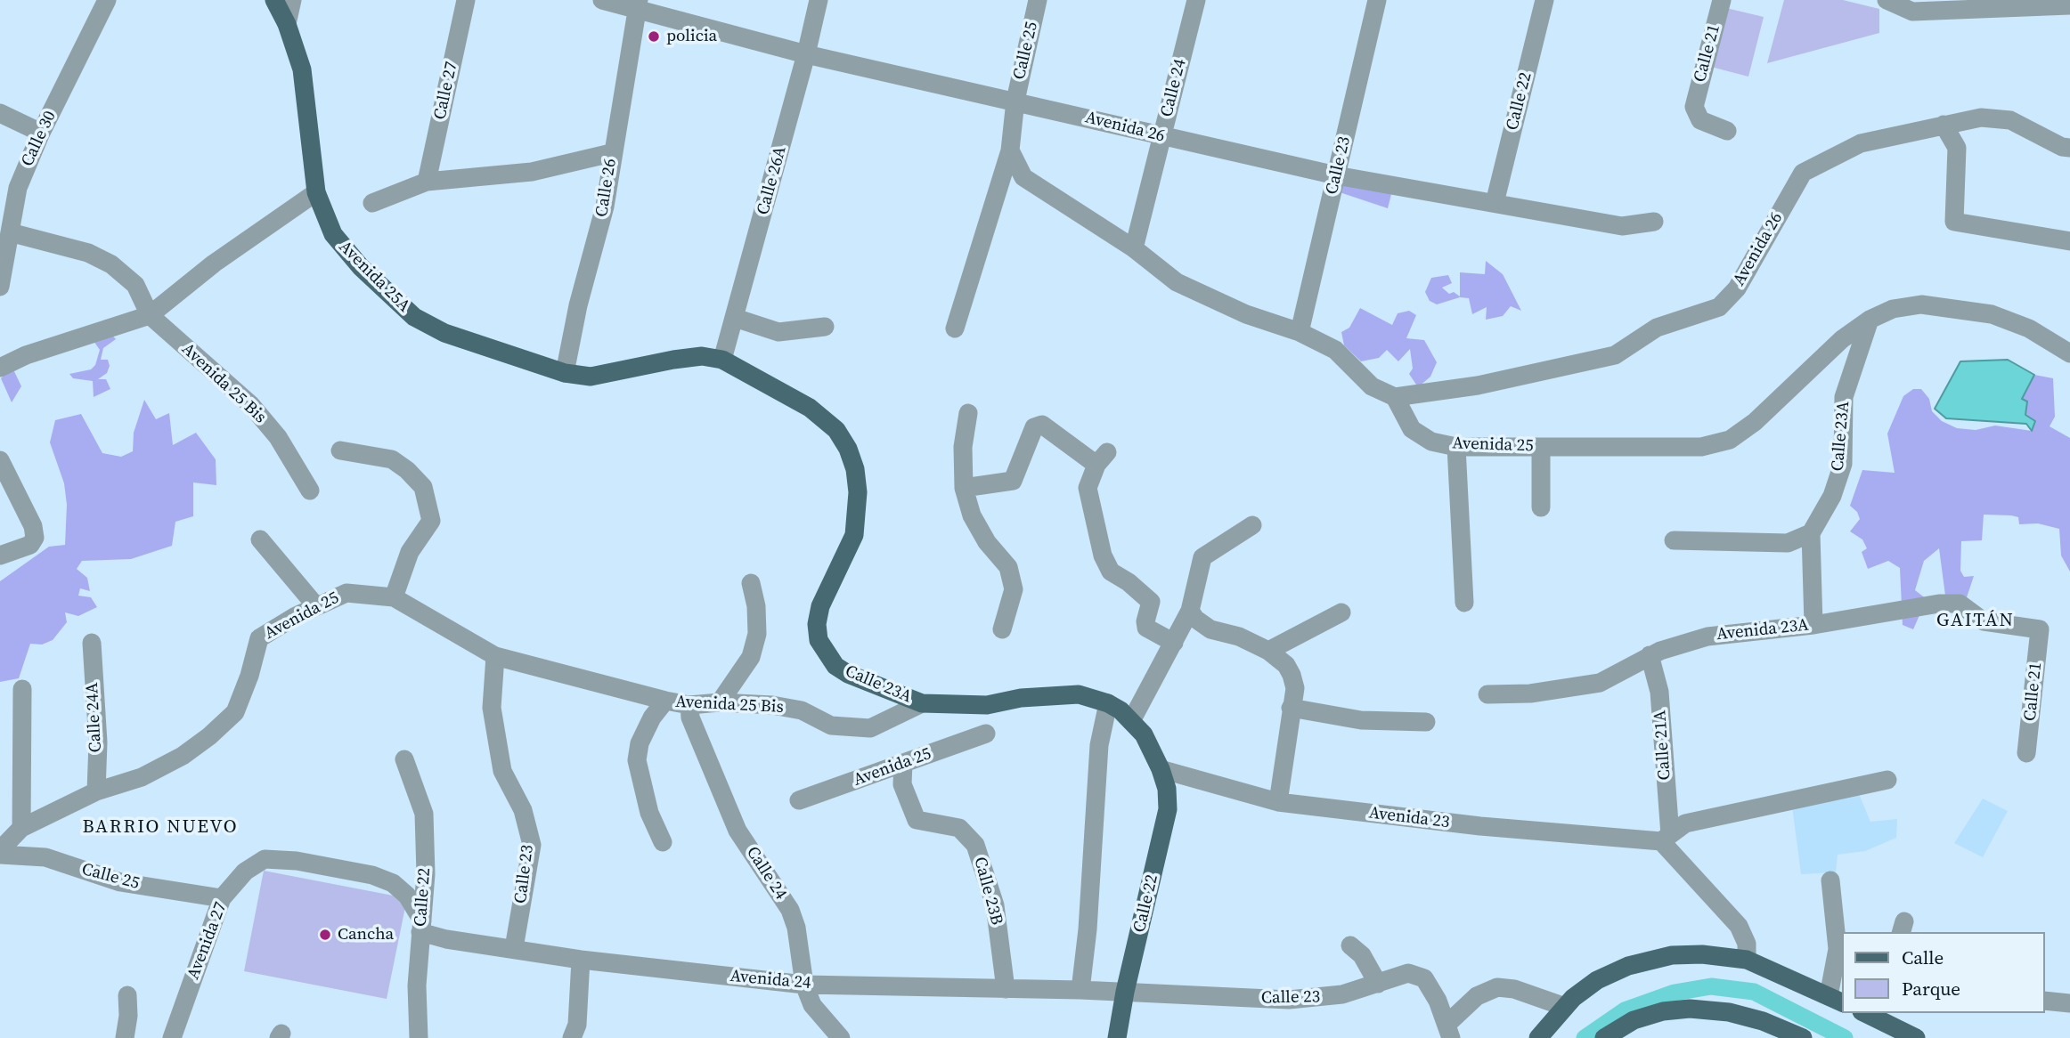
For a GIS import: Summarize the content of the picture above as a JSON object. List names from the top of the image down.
{
  "streets": {
    "main road": ["Calle 22", "Avenida 25A", "Calle 23A"],
    "street": [
      "Calle 25",
      "Calle 21",
      "Calle 24",
      "Calle 27",
      "Avenida 26",
      "Calle 30",
      "Calle 23",
      "Calle 26A",
      "Calle 26",
      "Avenida 25 Bis",
      "Avenida 25",
      "Avenida 23A",
      "Calle 24A",
      "Calle 21A",
      "Avenida 23",
      "Calle 23B",
      "Avenida 27",
      "Avenida 24"
    ]
  },
  "crossings": [
    ["Calle 25", "Avenida 26"],
    ["Calle 25", "Avenida 25"],
    ["Calle 25", "Avenida 27"],
    ["Calle 21", "Avenida 23A"],
    ["Calle 24", "Avenida 26"],
    ["Calle 24", "Avenida 25 Bis"],
    ["Calle 24", "Avenida 24"],
    ["Calle 22", "Avenida 26"],
    ["Calle 22", "Calle 23"],
    ["Calle 22", "Calle 23A"],
    ["Calle 22", "Avenida 23"],
    ["Calle 22", "Avenida 27"],
    ["Calle 22", "Avenida 24"],
    ["Avenida 26", "Calle 23"],
    ["Avenida 26", "Calle 26A"],
    ["Avenida 26", "Calle 26"],
    ["Avenida 26", "Avenida 25"],
    ["Calle 23", "Avenida 25 Bis"],
    ["Calle 23", "Avenida 25"],
    ["Calle 23", "Avenida 24"],
    ["Calle 26A", "Avenida 25A"],
    ["Calle 26A", "Calle 23A"],
    ["Calle 26", "Avenida 25A"],
    ["Avenida 25A", "Calle 23A"],
    ["Avenida 25 Bis", "Calle 23A"],
    ["Avenida 25 Bis", "Avenida 25"],
    ["Calle 23A", "Avenida 25"],
    ["Calle 23A", "Avenida 23"],
    ["Avenida 25", "Calle 24A"],
    ["Avenida 25", "Calle 23B"],
    ["Avenida 23A", "Calle 21A"],
    ["Calle 21A", "Avenida 23"],
    ["Calle 23B", "Avenida 24"],
    ["Avenida 27", "Avenida 24"]
  ],
  "districts": ["GAITÁN", "BARRIO NUEVO"],
  "places": ["policia", "Cancha"],
  "legend": ["Calle", "Parque"]
}
